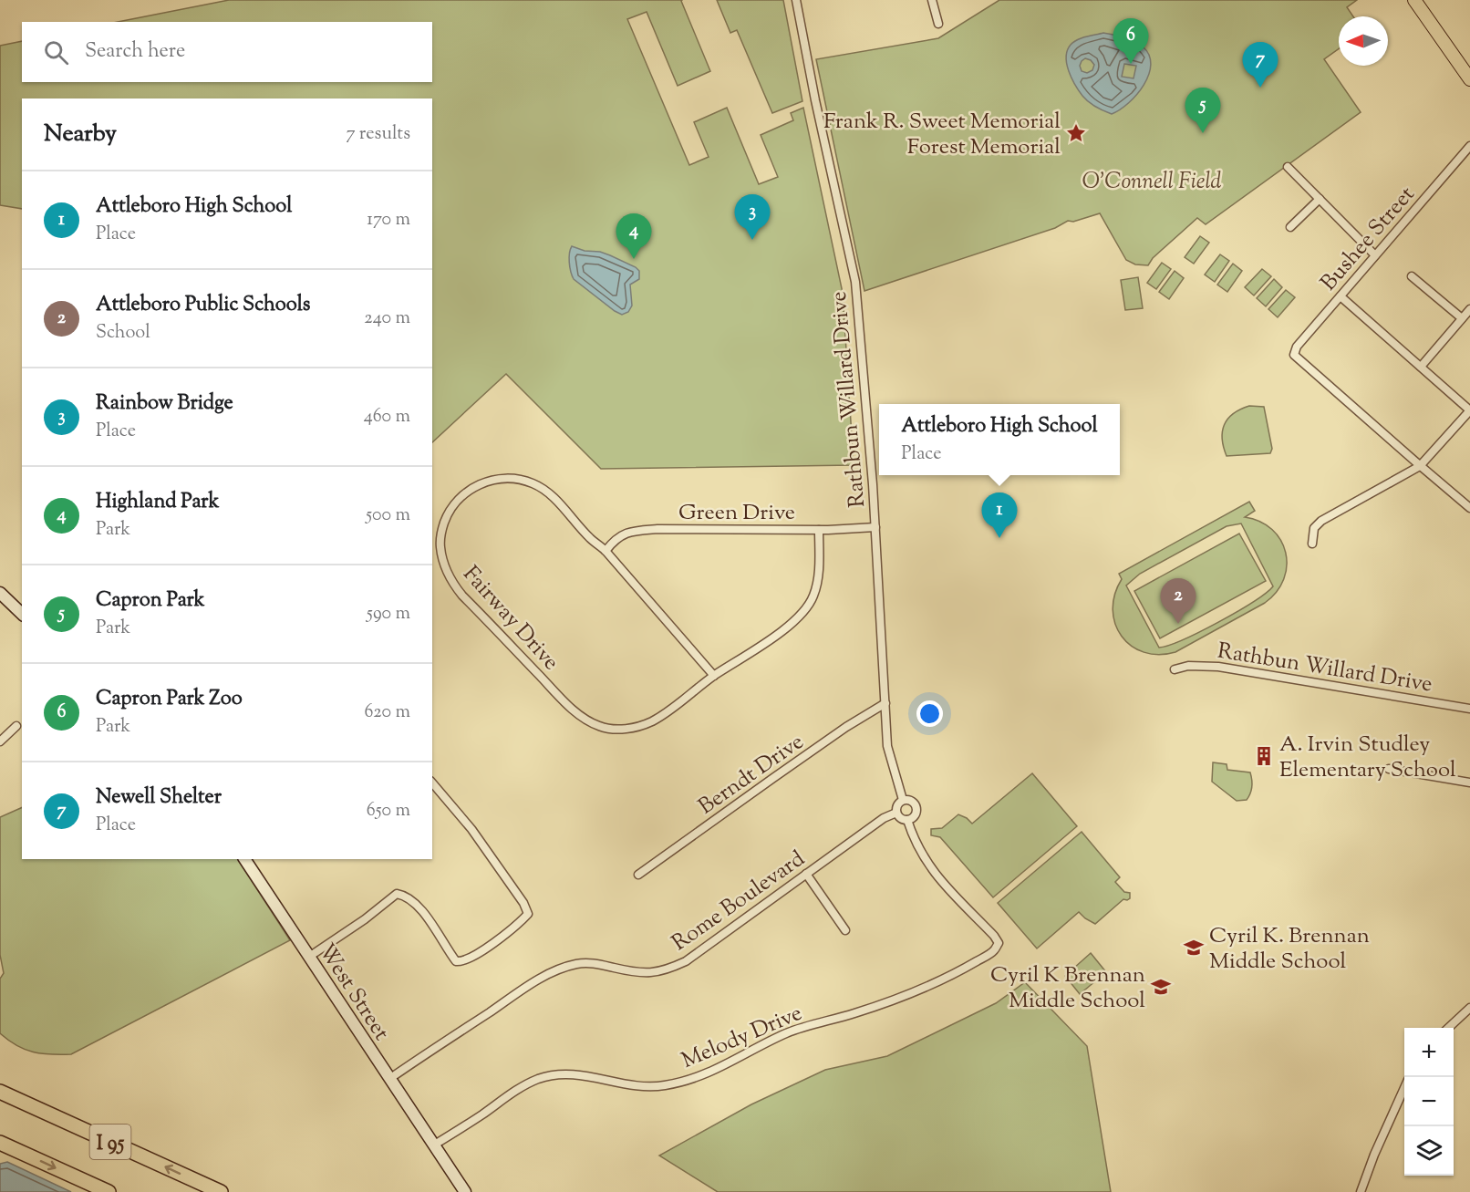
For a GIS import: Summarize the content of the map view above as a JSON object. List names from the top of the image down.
{
  "streets": {
    "highway": ["I 95"],
    "main road": ["West Street"],
    "street": [
      "Bushee Street",
      "Rathbun Willard Drive",
      "Green Drive",
      "Fairway Drive",
      "Berndt Drive",
      "Rome Boulevard",
      "Melody Drive"
    ]
  },
  "crossings": [
    ["Rathbun Willard Drive", "Green Drive"],
    ["Rathbun Willard Drive", "Berndt Drive"],
    ["Rathbun Willard Drive", "Rome Boulevard"],
    ["Rathbun Willard Drive", "Melody Drive"],
    ["Green Drive", "Fairway Drive"],
    ["Rome Boulevard", "West Street"],
    ["Rome Boulevard", "Melody Drive"],
    ["West Street", "Melody Drive"]
  ],
  "parks": ["O'Connell Field"],
  "places": {
    "place": ["Frank R. Sweet Memorial Forest Memorial"],
    "building": ["A. Irvin Studley Elementary School"],
    "school or university": ["Cyril K. Brennan Middle School", "Cyril K Brennan Middle School"]
  },
  "north": "left",
  "page": {
    "pins": [
      "6",
      "7",
      "5",
      "3",
      "4",
      "1",
      "2"
    ],
    "search": "Search here",
    "heading": ["Nearby", "7 results"],
    "list": [
      {
        "mark": "1",
        "name": "Attleboro High School",
        "note": "Place",
        "value": "170 m"
      },
      {
        "mark": "2",
        "name": "Attleboro Public Schools",
        "note": "School",
        "value": "240 m"
      },
      {
        "mark": "3",
        "name": "Rainbow Bridge",
        "note": "Place",
        "value": "460 m"
      },
      {
        "mark": "4",
        "name": "Highland Park",
        "note": "Park",
        "value": "500 m"
      },
      {
        "mark": "5",
        "name": "Capron Park",
        "note": "Park",
        "value": "590 m"
      },
      {
        "mark": "6",
        "name": "Capron Park Zoo",
        "note": "Park",
        "value": "620 m"
      },
      {
        "mark": "7",
        "name": "Newell Shelter",
        "note": "Place",
        "value": "650 m"
      }
    ],
    "popup": ["Attleboro High School", "Place"],
    "map_buttons": ["+", "−"]
  }
}
